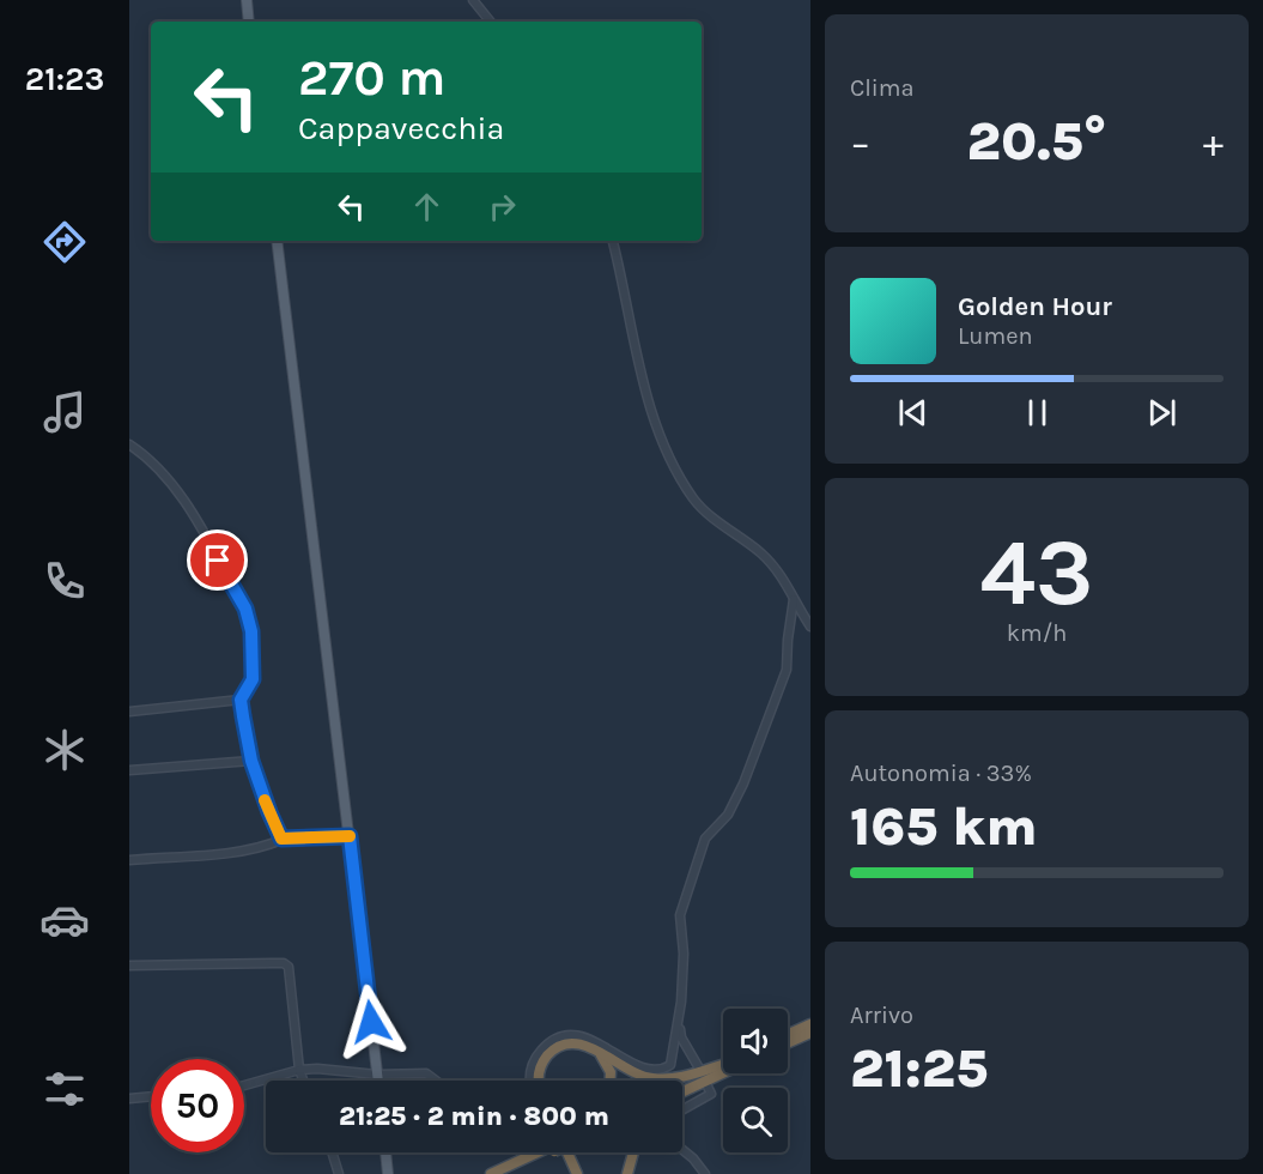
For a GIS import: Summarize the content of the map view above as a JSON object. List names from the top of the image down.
{
  "page": {
    "tabs": "21:23",
    "tile": [
      "Clima",
      ["43", "km/h"],
      ["Autonomia · 33%", "165 km"],
      ["Arrivo", "21:25"]
    ],
    "turn": ["270 m", "Cappavecchia"],
    "heat": ["−", "20.5°", "+"],
    "song": ["Golden Hour", "Lumen"],
    "limit": "50",
    "trip": "21:25 · 2 min · 800 m"
  }
}
